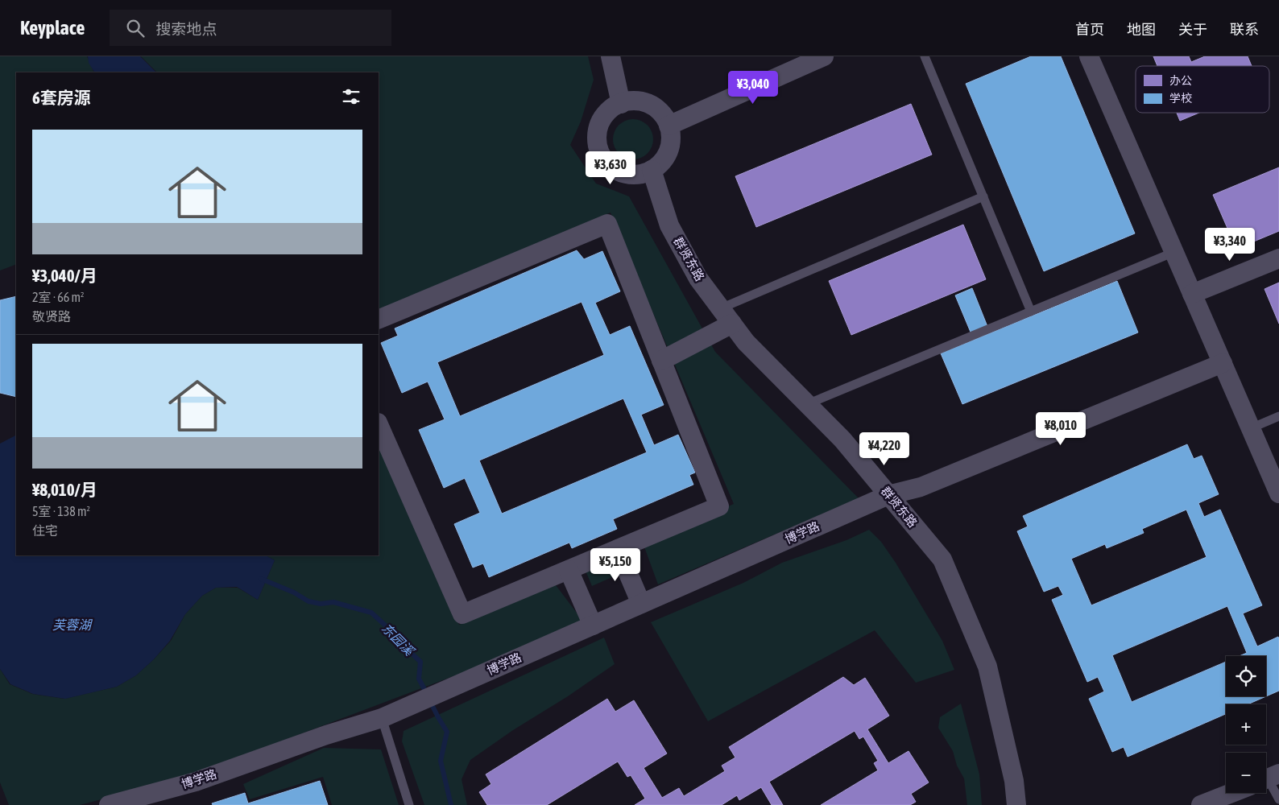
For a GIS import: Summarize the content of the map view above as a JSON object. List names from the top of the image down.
{
  "streets": {
    "street": ["群贤东路", "博学路"]
  },
  "crossings": [
    ["群贤东路", "博学路"]
  ],
  "water": ["芙蓉湖", "东园溪"],
  "legend": ["办公", "学校"],
  "page": {
    "header": "Keyplace",
    "search": "搜索地点",
    "nav": [
      "首页",
      "地图",
      "关于",
      "联系"
    ],
    "price": [
      "¥3,040",
      "¥3,630",
      "¥3,340",
      "¥8,010",
      "¥4,220",
      "¥5,150"
    ],
    "heading": "6套房源",
    "list": [
      {
        "name": "¥3,040/月",
        "note": "2室 · 66 m² · 敬贤路"
      },
      {
        "name": "¥8,010/月",
        "note": "5室 · 138 m² · 住宅"
      }
    ],
    "map_buttons": ["+", "−"]
  }
}
